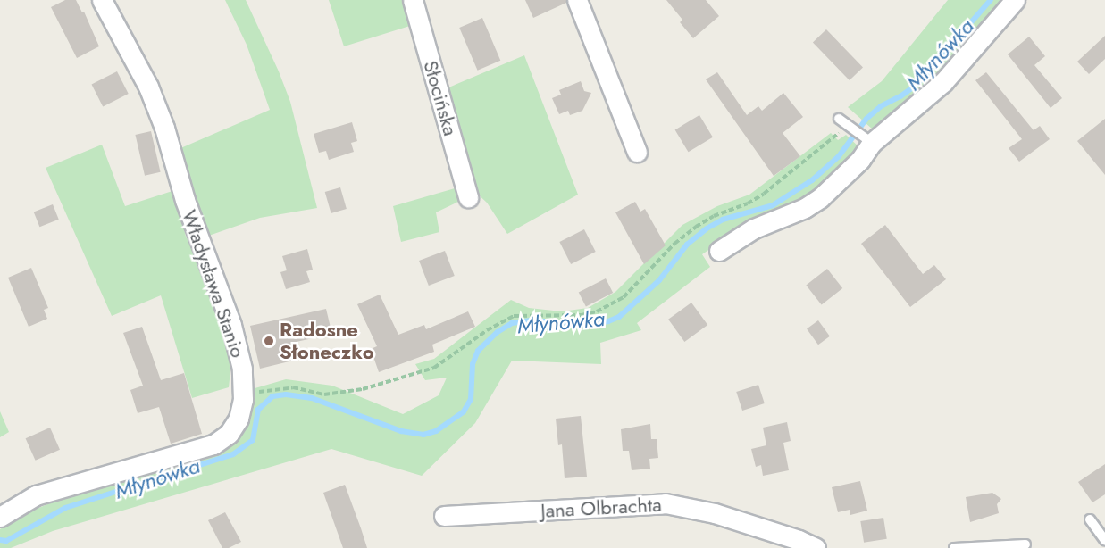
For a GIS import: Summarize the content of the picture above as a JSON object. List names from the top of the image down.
{
  "streets": {
    "street": ["Słocińska", "Władysława Stanio", "Jana Olbrachta"]
  },
  "water": ["Młynówka"],
  "places": ["Radosne Słoneczko"]
}
